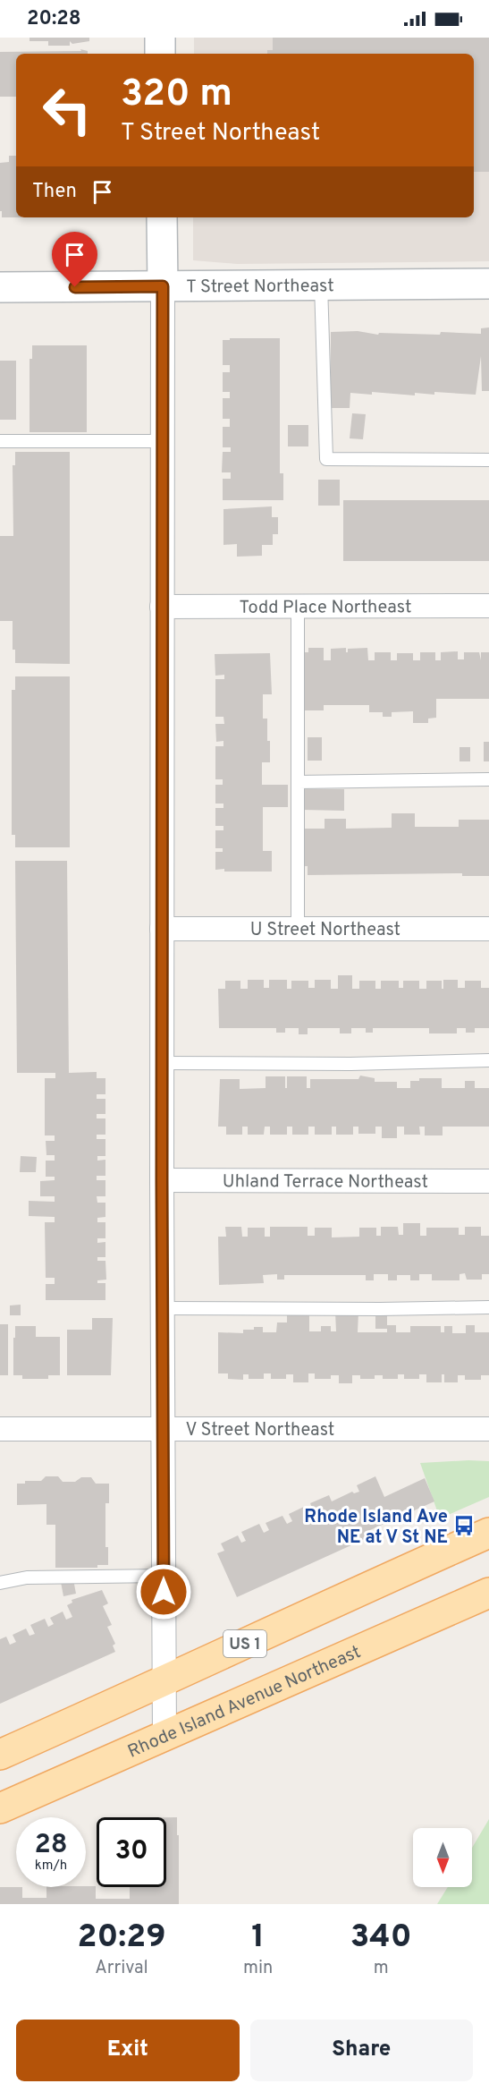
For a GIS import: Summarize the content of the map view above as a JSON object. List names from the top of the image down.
{
  "streets": {
    "main road": ["US 1", "Rhode Island Avenue Northeast"],
    "street": [
      "T Street Northeast",
      "Todd Place Northeast",
      "U Street Northeast",
      "Uhland Terrace Northeast",
      "V Street Northeast"
    ]
  },
  "places": {
    "bus stop": ["Rhode Island Ave NE at V St NE"]
  },
  "north": "bottom",
  "page": {
    "status": "20:28",
    "turn": ["320 m", "T Street Northeast"],
    "then": "Then",
    "speed": "28 km/h",
    "limit": "30",
    "eta": [
      "20:29",
      "Arrival",
      "1",
      "min",
      "340",
      "m"
    ],
    "buttons": ["Exit", "Share"]
  }
}
